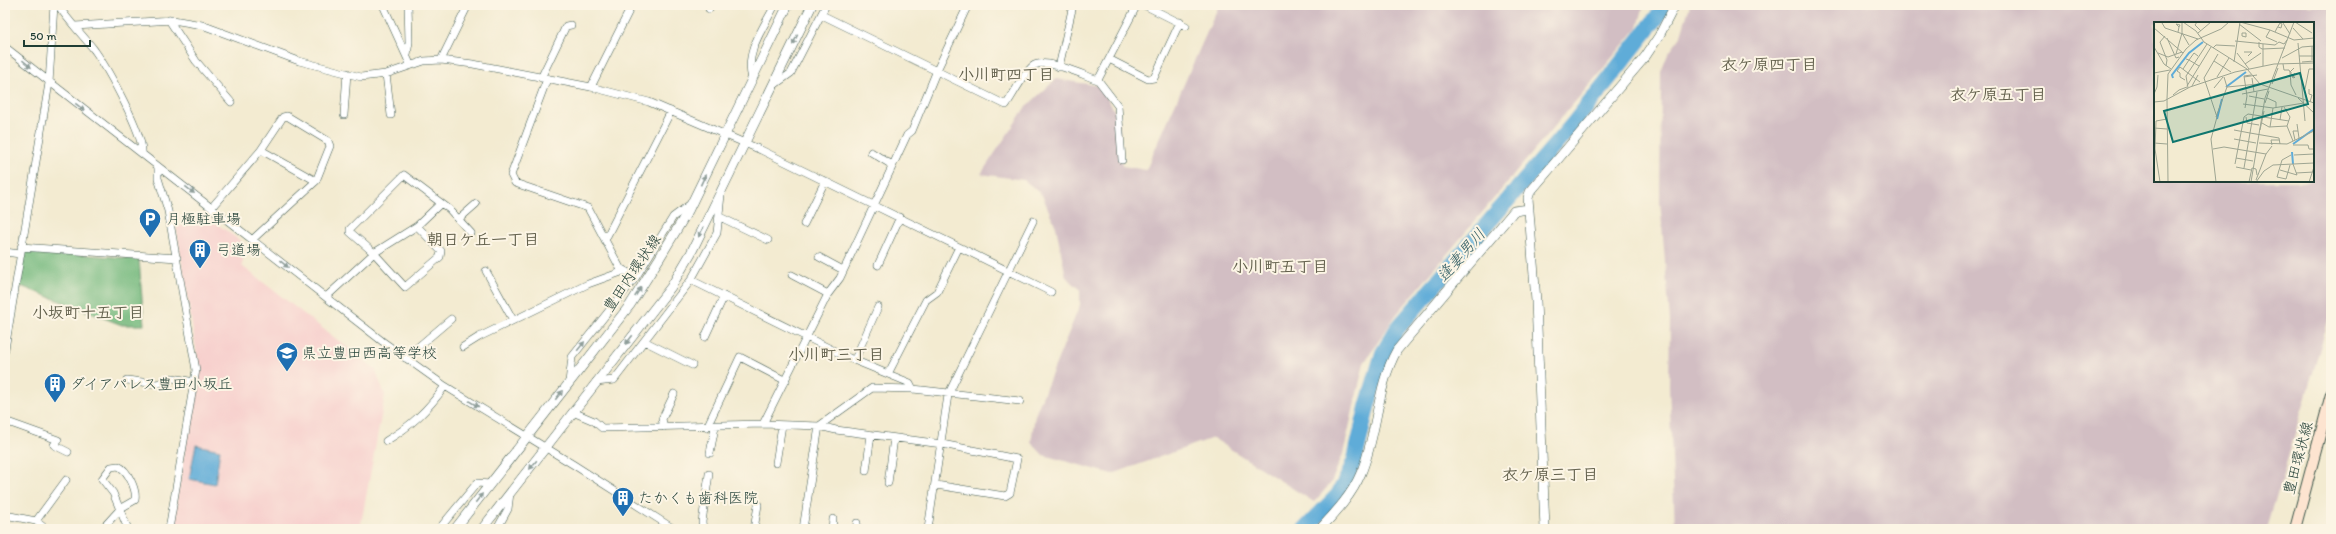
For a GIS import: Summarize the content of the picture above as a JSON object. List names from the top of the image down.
{
  "streets": {
    "main road": ["豊田環状線"],
    "street": ["豊田内環状線"]
  },
  "districts": [
    "衣ケ原四丁目",
    "小川町四丁目",
    "衣ケ原五丁目",
    "朝日ケ丘一丁目",
    "小川町五丁目",
    "小坂町十五丁目",
    "小川町三丁目",
    "衣ケ原三丁目"
  ],
  "water": ["逢妻男川"],
  "places": {
    "parking": ["月極駐車場"],
    "building": ["弓道場", "ダイアパレス豊田小坂丘", "たかくも歯科医院"],
    "school or university": ["県立豊田西高等学校"]
  },
  "scale_bar": "50 m"
}
